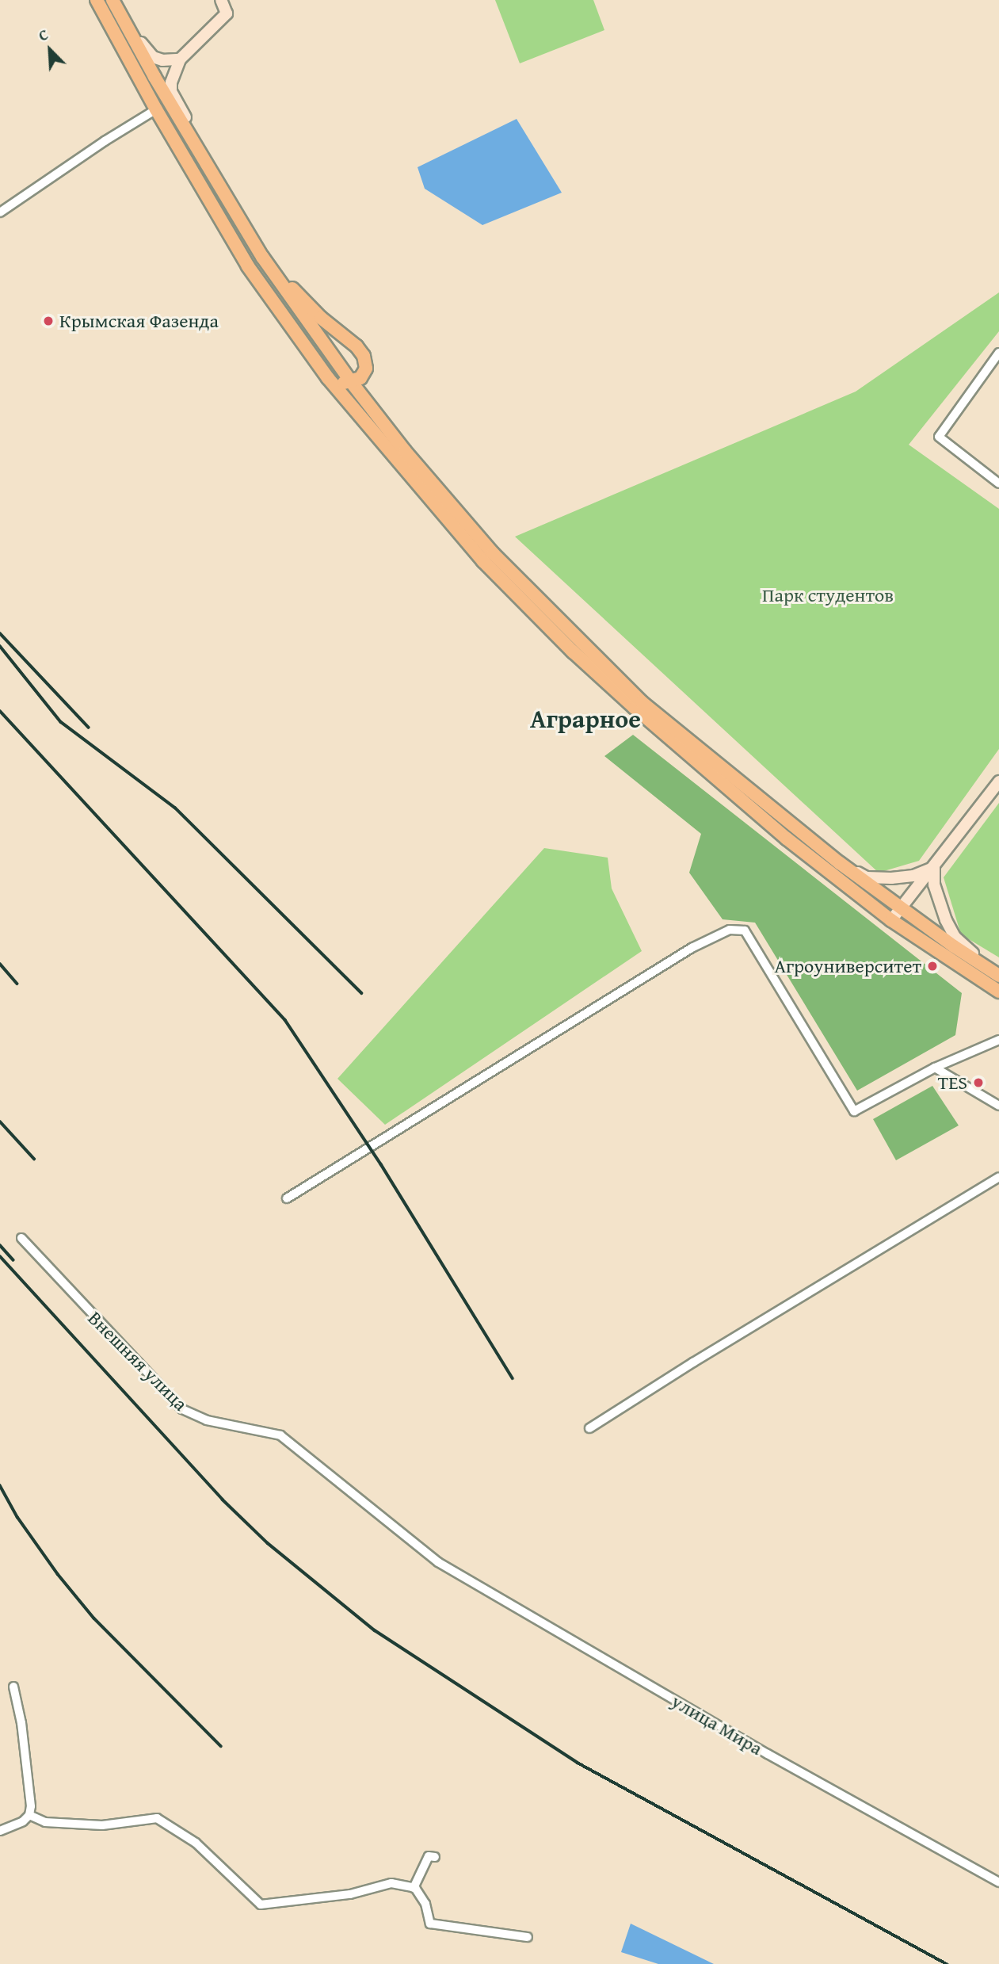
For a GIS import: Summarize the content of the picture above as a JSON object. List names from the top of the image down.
{
  "streets": {
    "street": ["Внешняя улица", "улица Мира"]
  },
  "crossings": [
    ["Внешняя улица", "улица Мира"]
  ],
  "districts": ["Аграрное"],
  "parks": ["Парк студентов"],
  "places": ["Крымская Фазенда", "Агроуниверситет", "TES"],
  "north": "top left"
}
